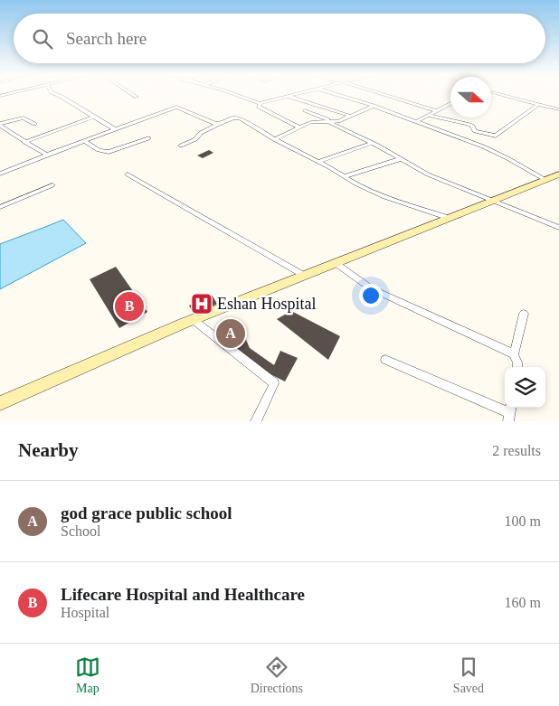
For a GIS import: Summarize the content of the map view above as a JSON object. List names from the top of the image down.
{
  "places": {
    "hospital": ["Eshan Hospital"]
  },
  "north": "right",
  "page": {
    "search": "Search here",
    "pins": ["B", "A"],
    "heading": ["Nearby", "2 results"],
    "list": [
      {
        "mark": "A",
        "name": "god grace public school",
        "note": "School",
        "value": "100 m"
      },
      {
        "mark": "B",
        "name": "Lifecare Hospital and Healthcare",
        "note": "Hospital",
        "value": "160 m"
      }
    ],
    "nav": ["Map", "Directions", "Saved"]
  }
}
